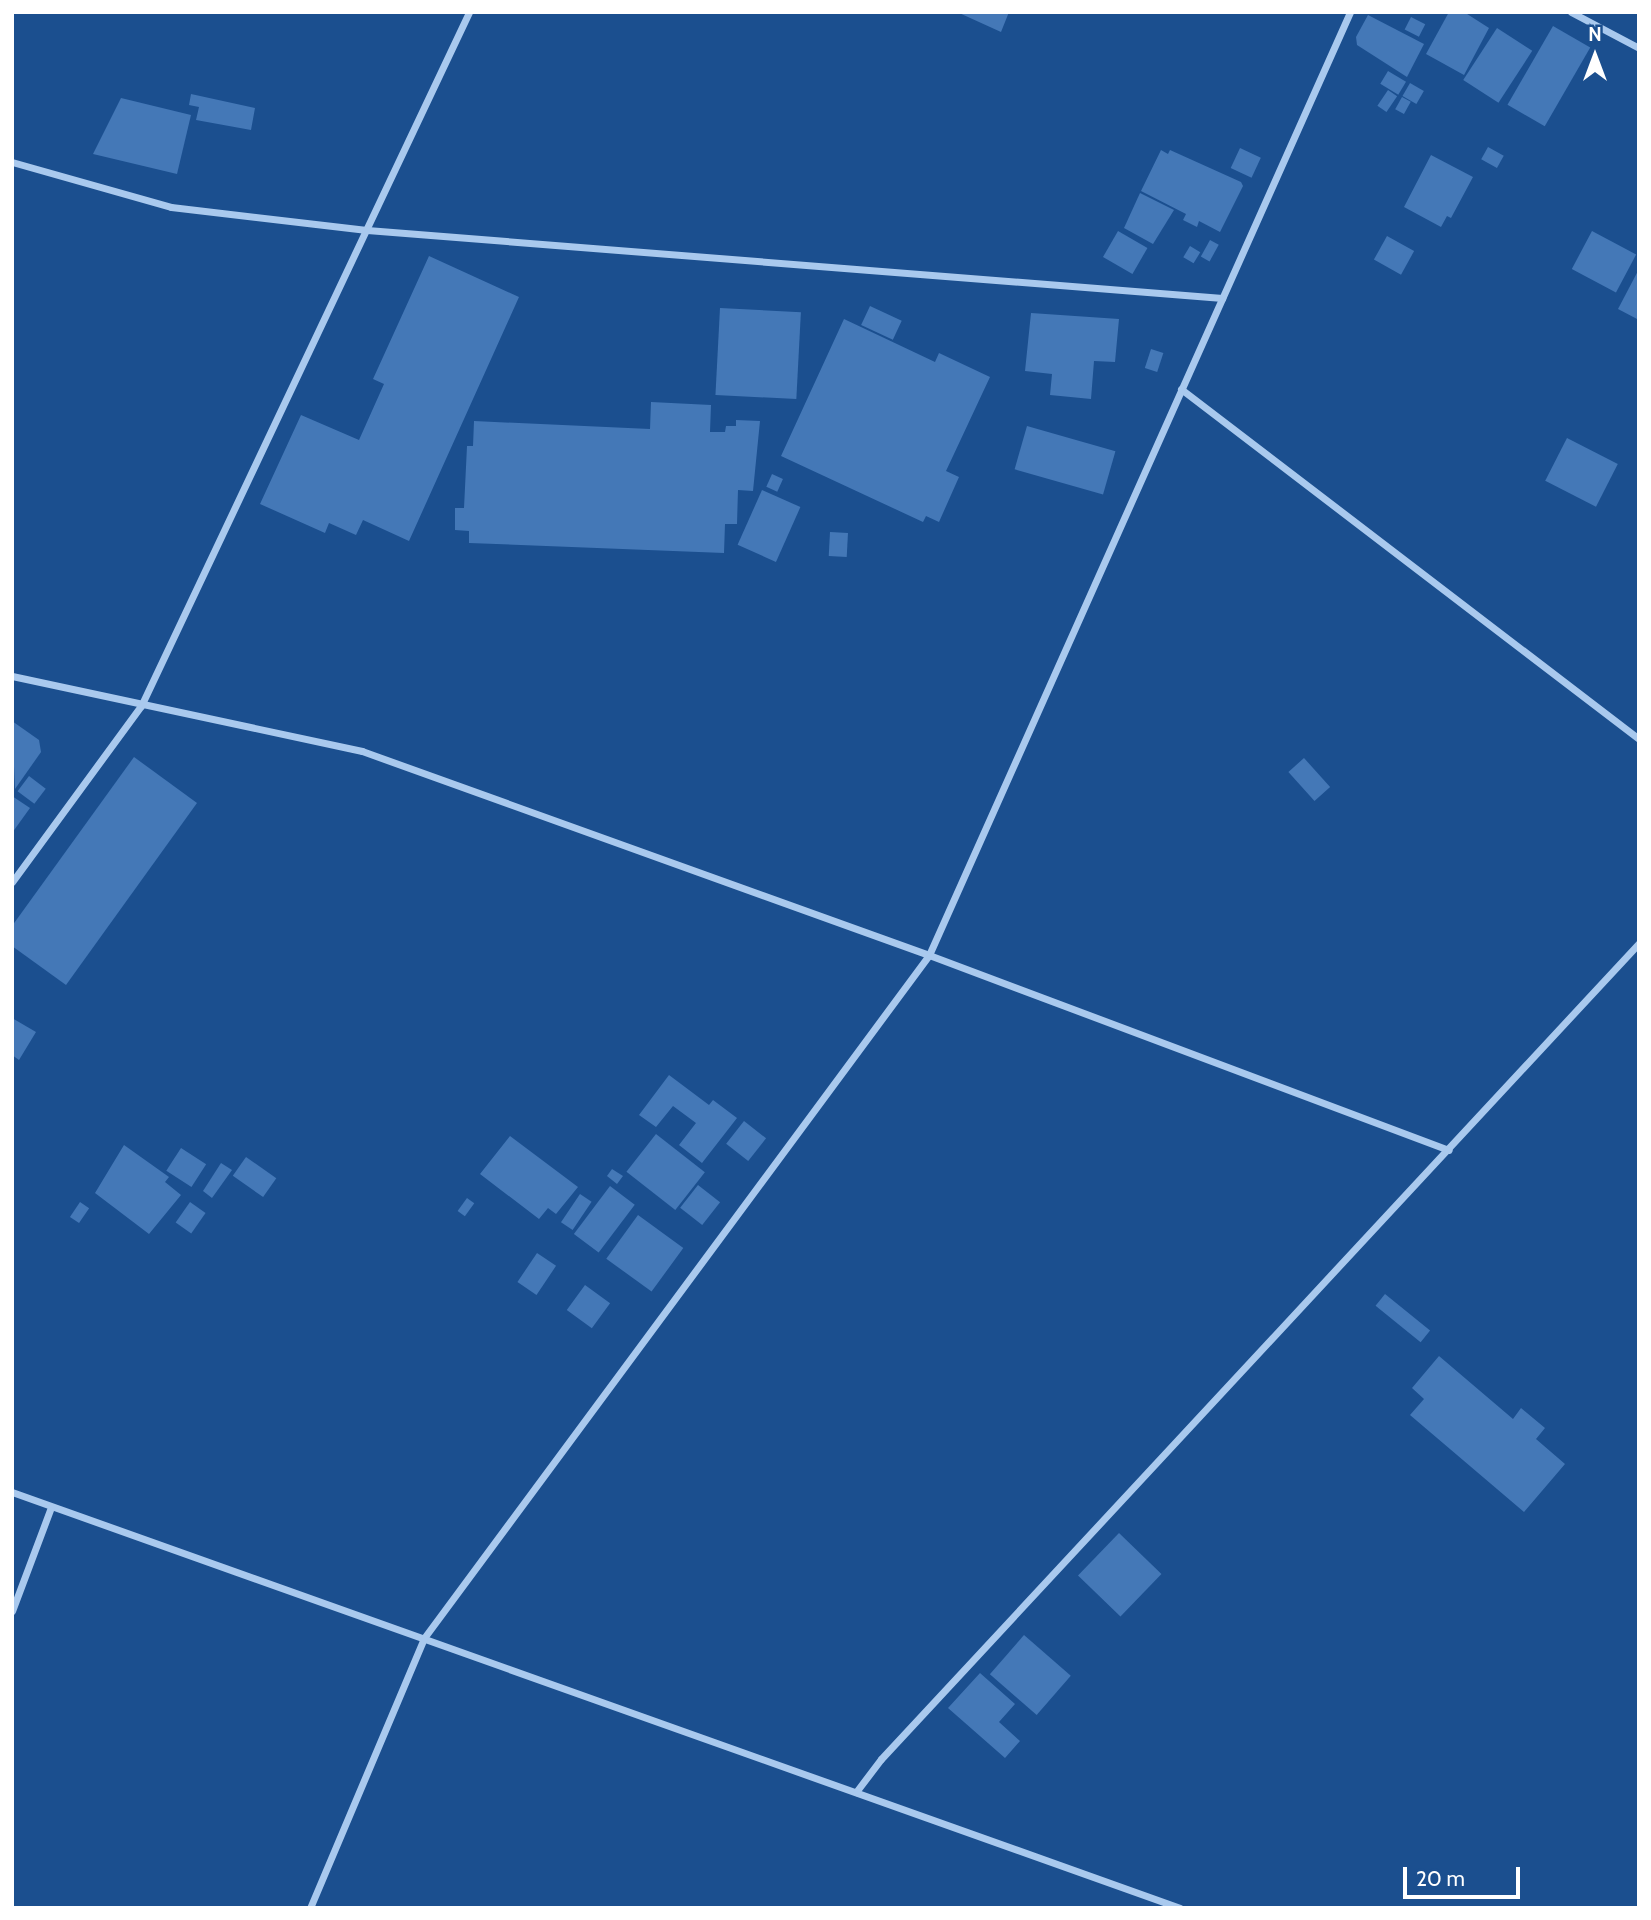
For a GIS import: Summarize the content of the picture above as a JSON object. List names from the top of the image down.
{
  "scale_bar": "20 m",
  "north": "top"
}
